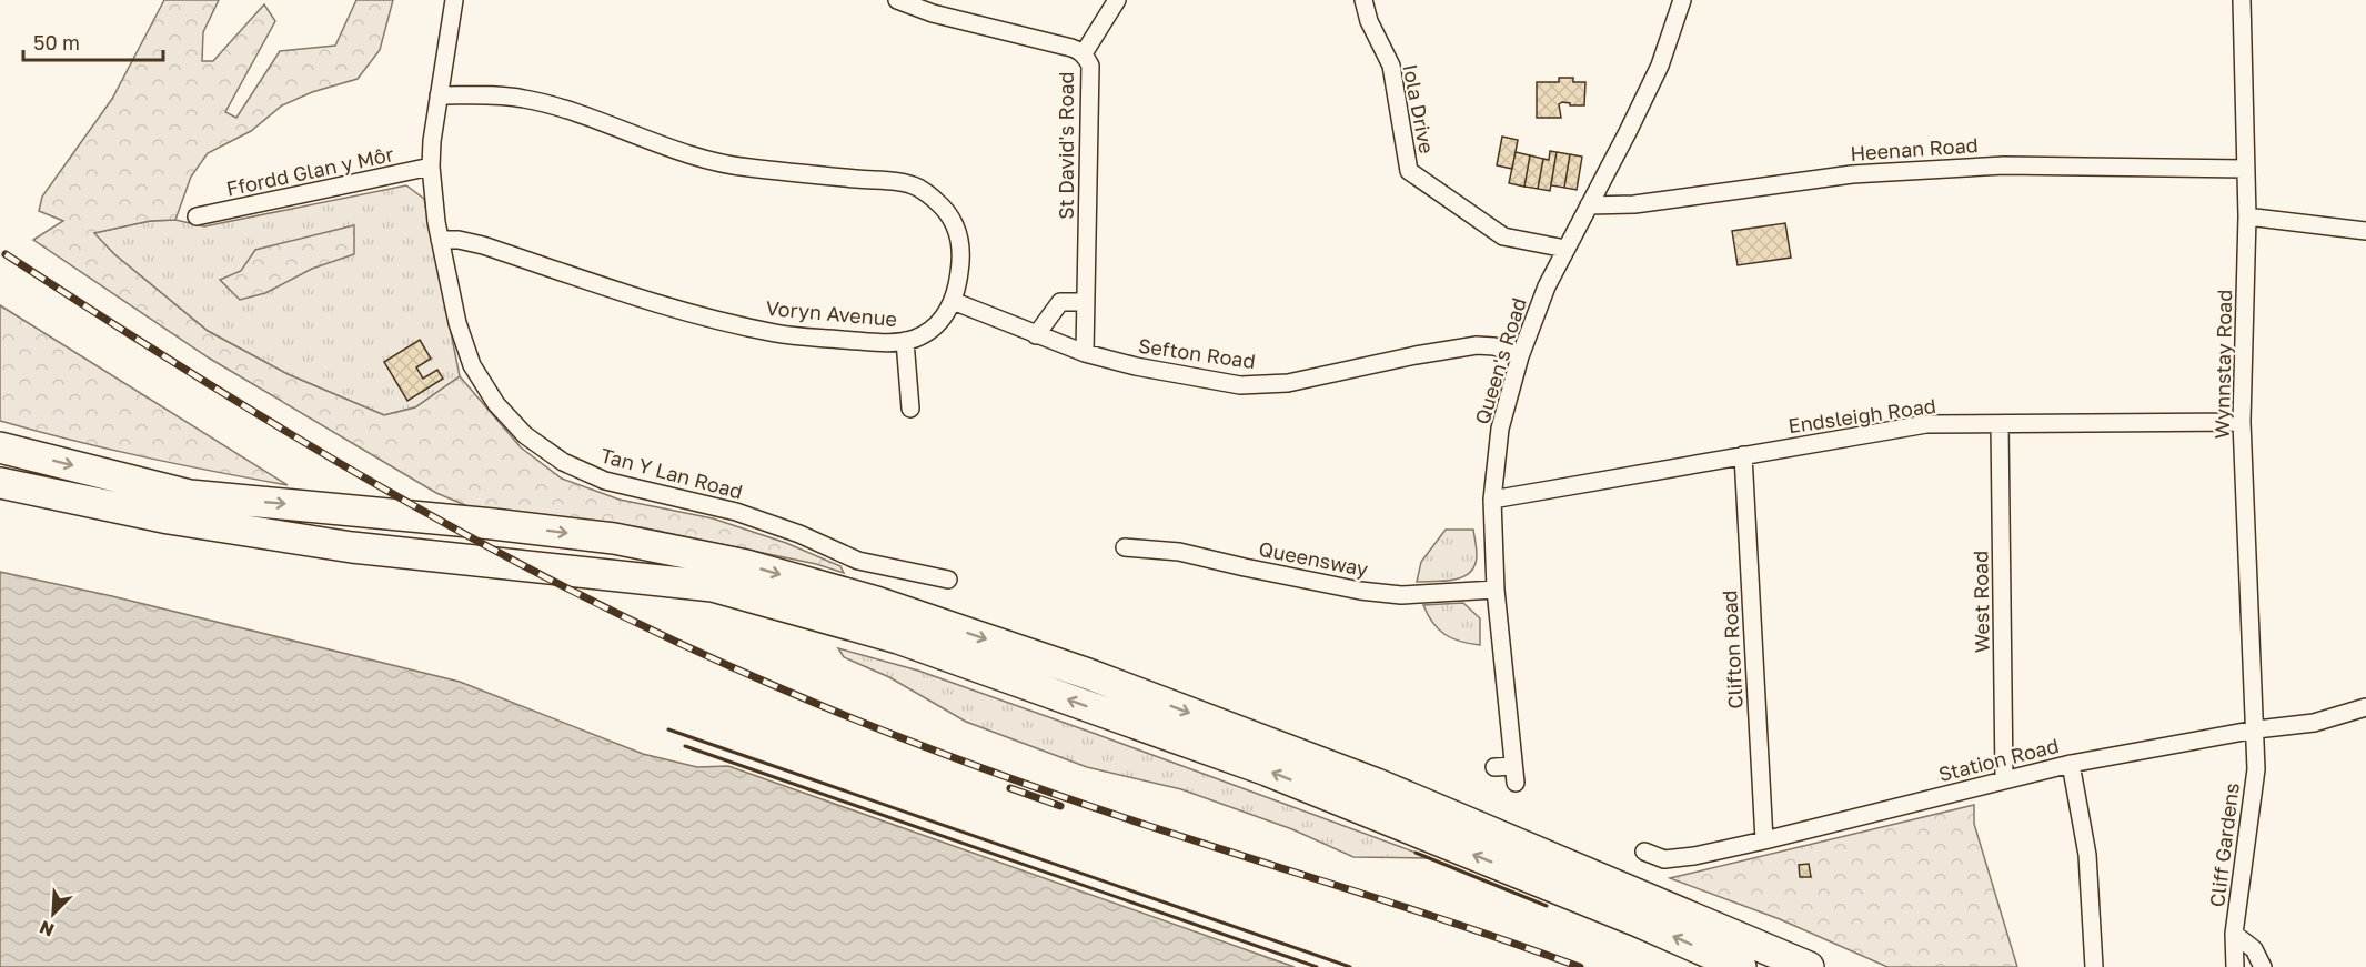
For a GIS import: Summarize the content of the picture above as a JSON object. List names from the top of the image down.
{
  "streets": {
    "street": [
      "Iola Drive",
      "St David's Road",
      "Heenan Road",
      "Ffordd Glan y Môr",
      "Voryn Avenue",
      "Sefton Road",
      "Queen's Road",
      "Wynnstay Road",
      "Endsleigh Road",
      "Tan Y Lan Road",
      "Queensway",
      "West Road",
      "Clifton Road",
      "Station Road",
      "Cliff Gardens"
    ]
  },
  "crossings": [
    ["Iola Drive", "Queen's Road"],
    ["St David's Road", "Sefton Road"],
    ["Heenan Road", "Queen's Road"],
    ["Heenan Road", "Wynnstay Road"],
    ["Ffordd Glan y Môr", "Tan Y Lan Road"],
    ["Voryn Avenue", "Sefton Road"],
    ["Voryn Avenue", "Tan Y Lan Road"],
    ["Sefton Road", "Queen's Road"],
    ["Queen's Road", "Endsleigh Road"],
    ["Queen's Road", "Queensway"],
    ["Wynnstay Road", "Endsleigh Road"],
    ["Wynnstay Road", "Station Road"],
    ["Wynnstay Road", "Cliff Gardens"],
    ["Endsleigh Road", "West Road"],
    ["Endsleigh Road", "Clifton Road"],
    ["West Road", "Station Road"],
    ["Clifton Road", "Station Road"],
    ["Station Road", "Cliff Gardens"]
  ],
  "scale_bar": "50 m",
  "north": "bottom left"
}
